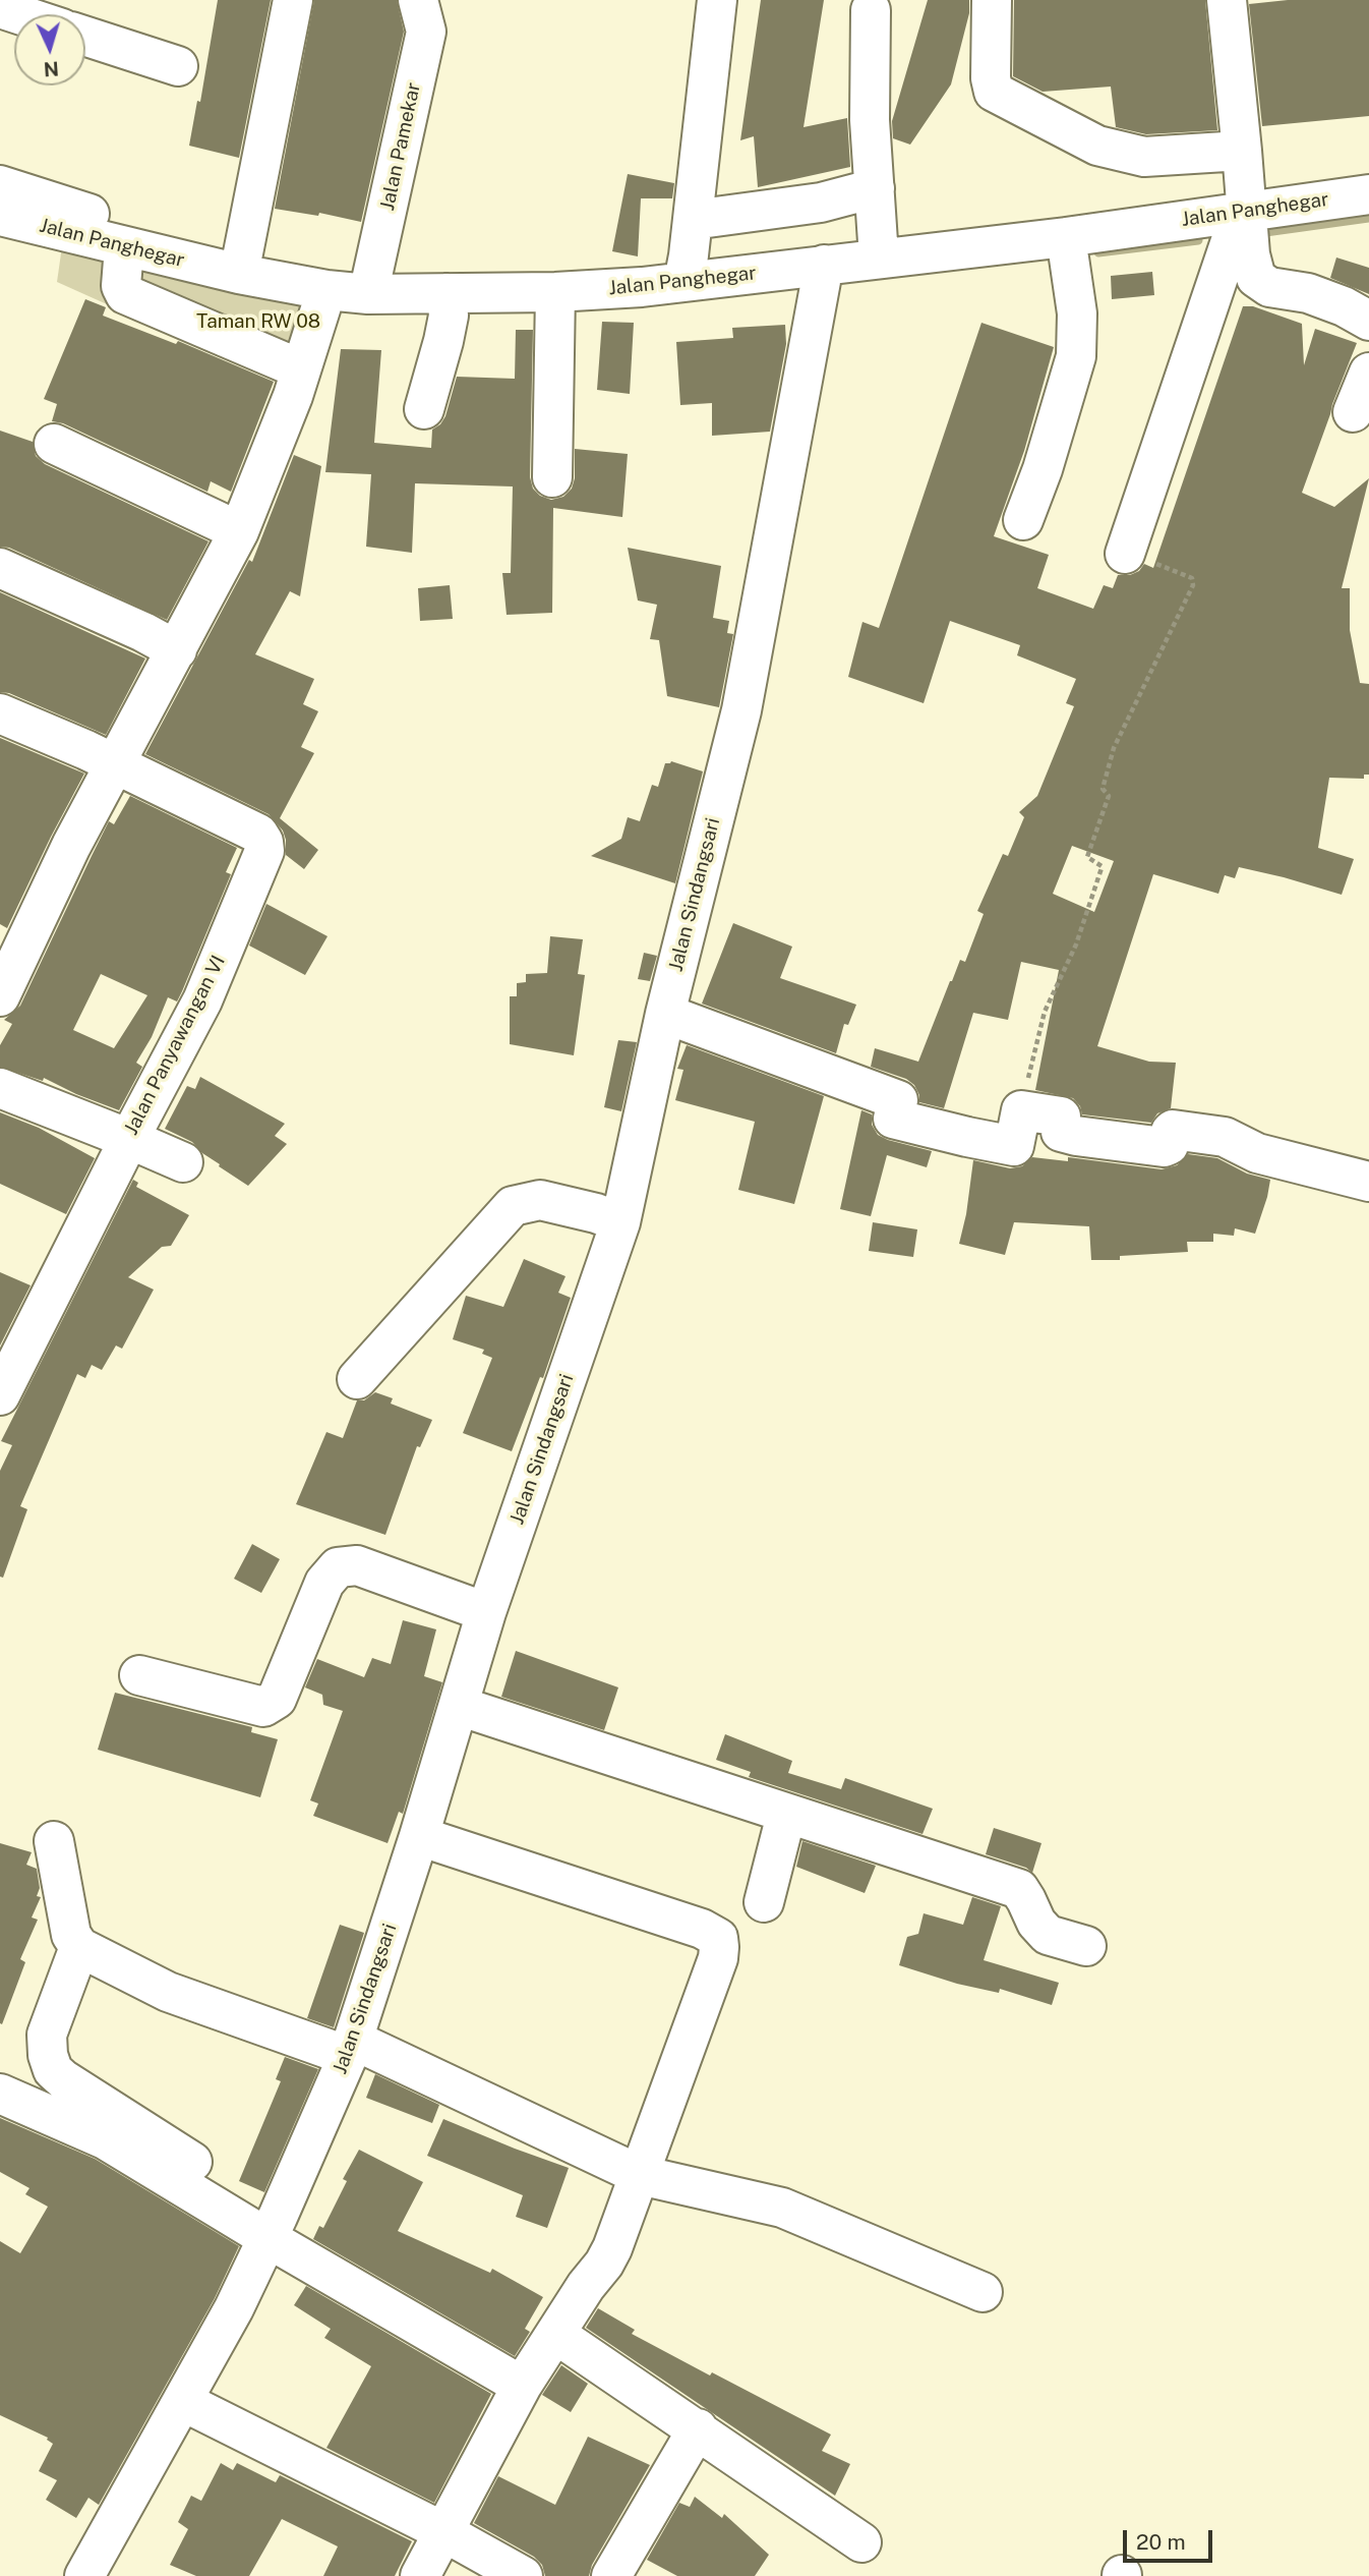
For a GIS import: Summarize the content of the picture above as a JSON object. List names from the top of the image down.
{
  "streets": {
    "street": [
      "Jalan Pamekar",
      "Jalan Panghegar",
      "Jalan Sindangsari",
      "Jalan Panyawangan VI"
    ]
  },
  "crossings": [
    ["Jalan Pamekar", "Jalan Panghegar"],
    ["Jalan Panghegar", "Jalan Sindangsari"]
  ],
  "parks": ["Taman RW 08"],
  "scale_bar": "20 m",
  "north": "bottom"
}
